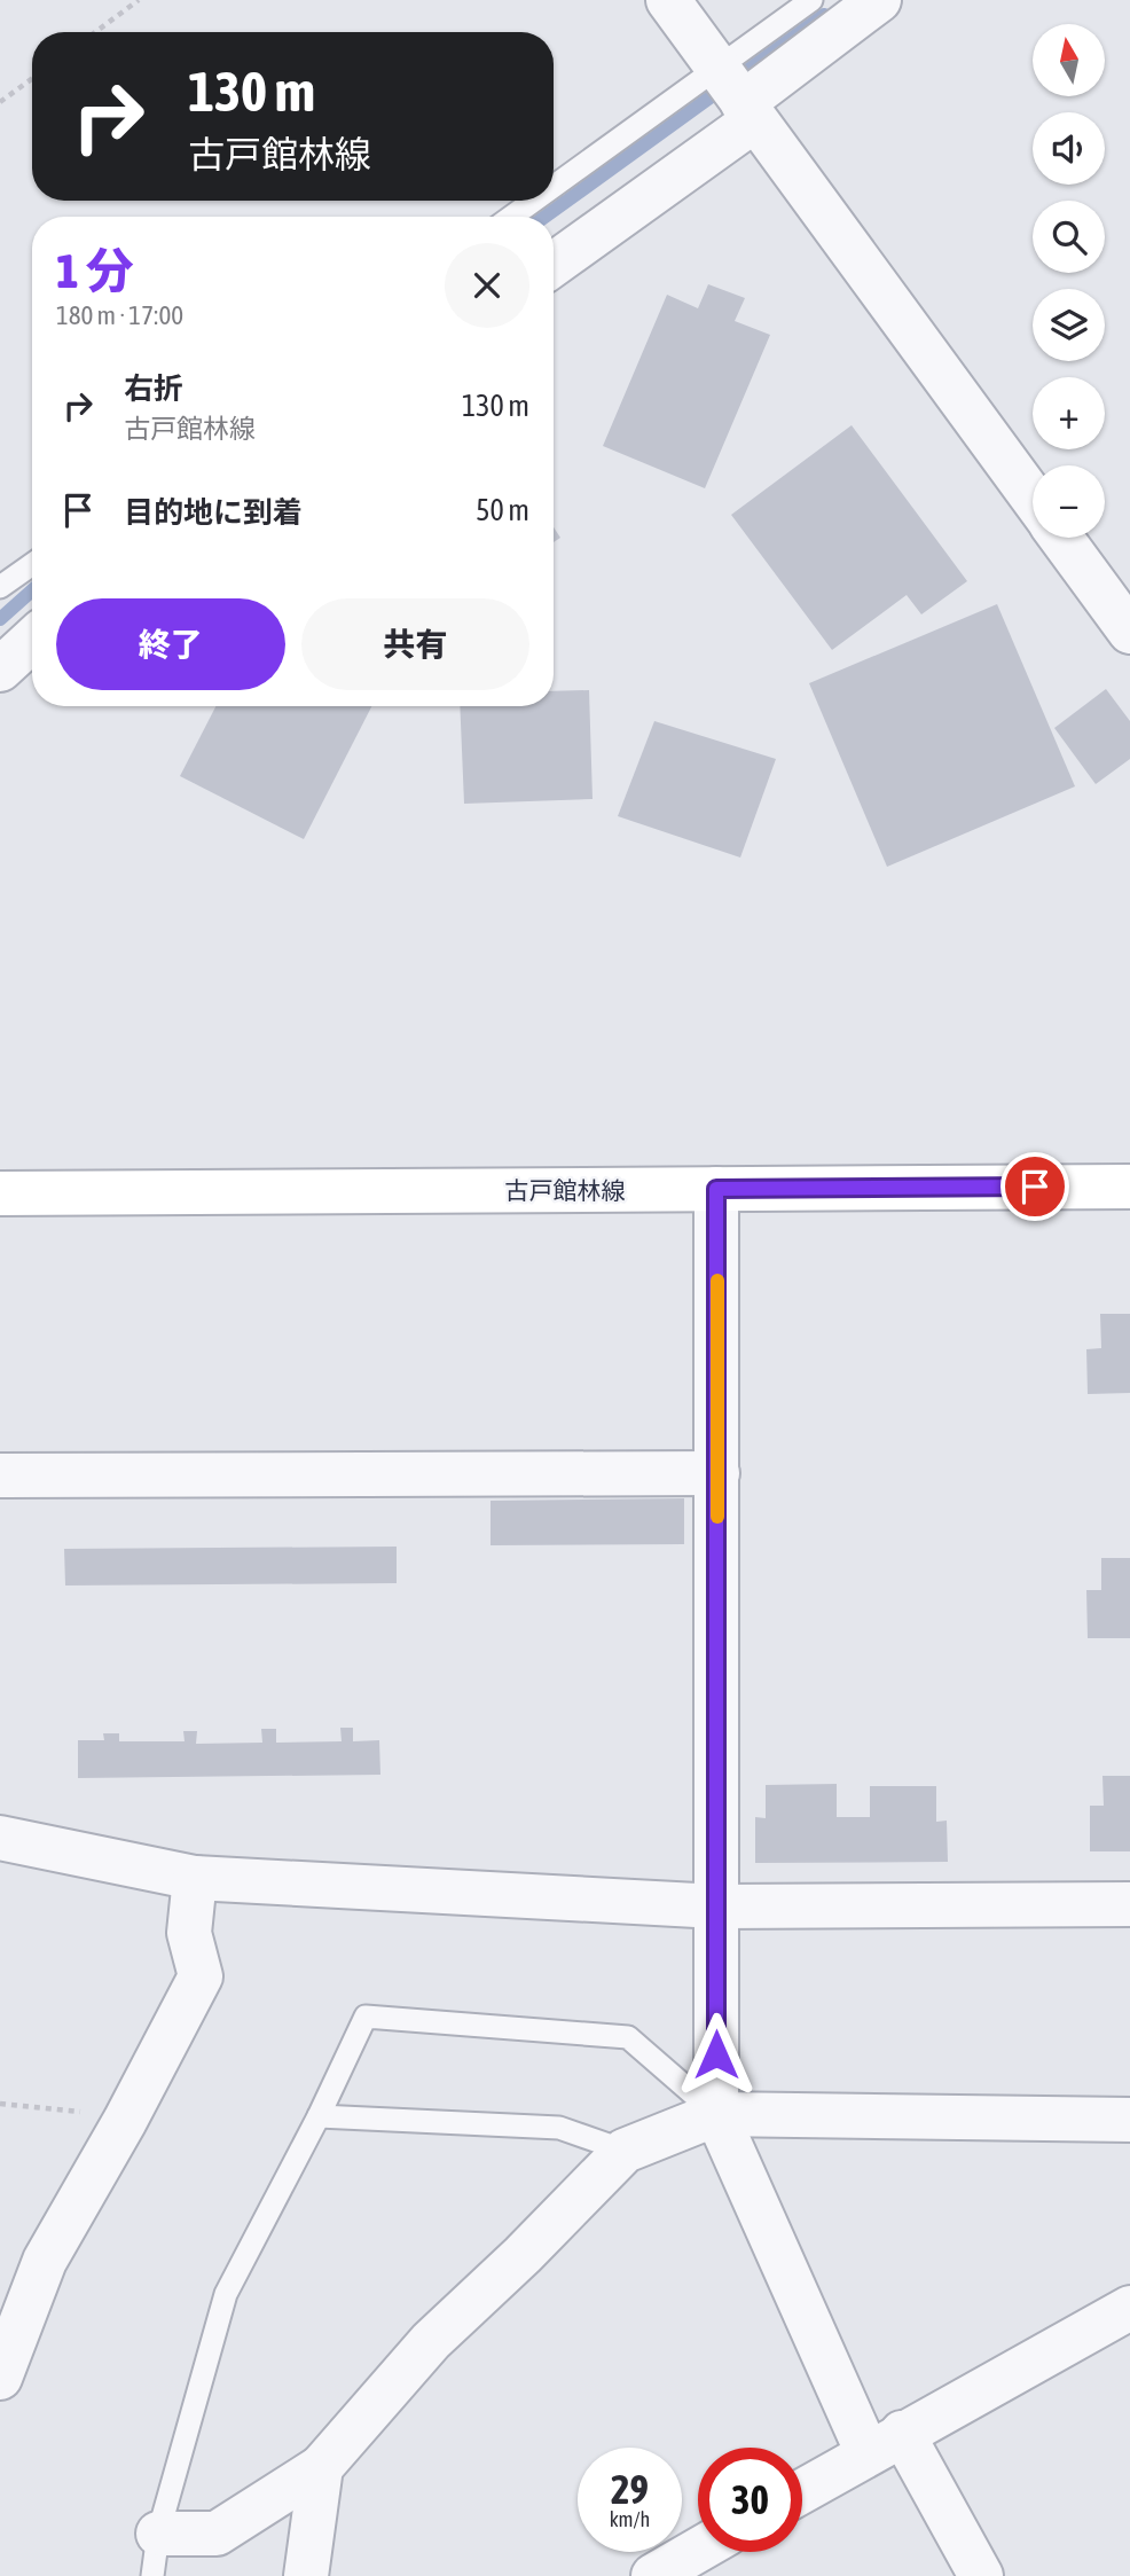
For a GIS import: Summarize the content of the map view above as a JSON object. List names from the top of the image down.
{
  "streets": {
    "main road": ["古戸館林線"]
  },
  "north": "top",
  "page": {
    "map_buttons": ["+", "−"],
    "turn": ["130 m", "古戸館林線"],
    "heading": ["1 分", "180 m · 17:00"],
    "list": [
      {
        "name": "右折",
        "note": "古戸館林線",
        "value": "130 m"
      },
      {
        "name": "目的地に到着",
        "value": "50 m"
      }
    ],
    "buttons": ["終了", "共有"],
    "speed": "29 km/h",
    "limit": "30"
  }
}
